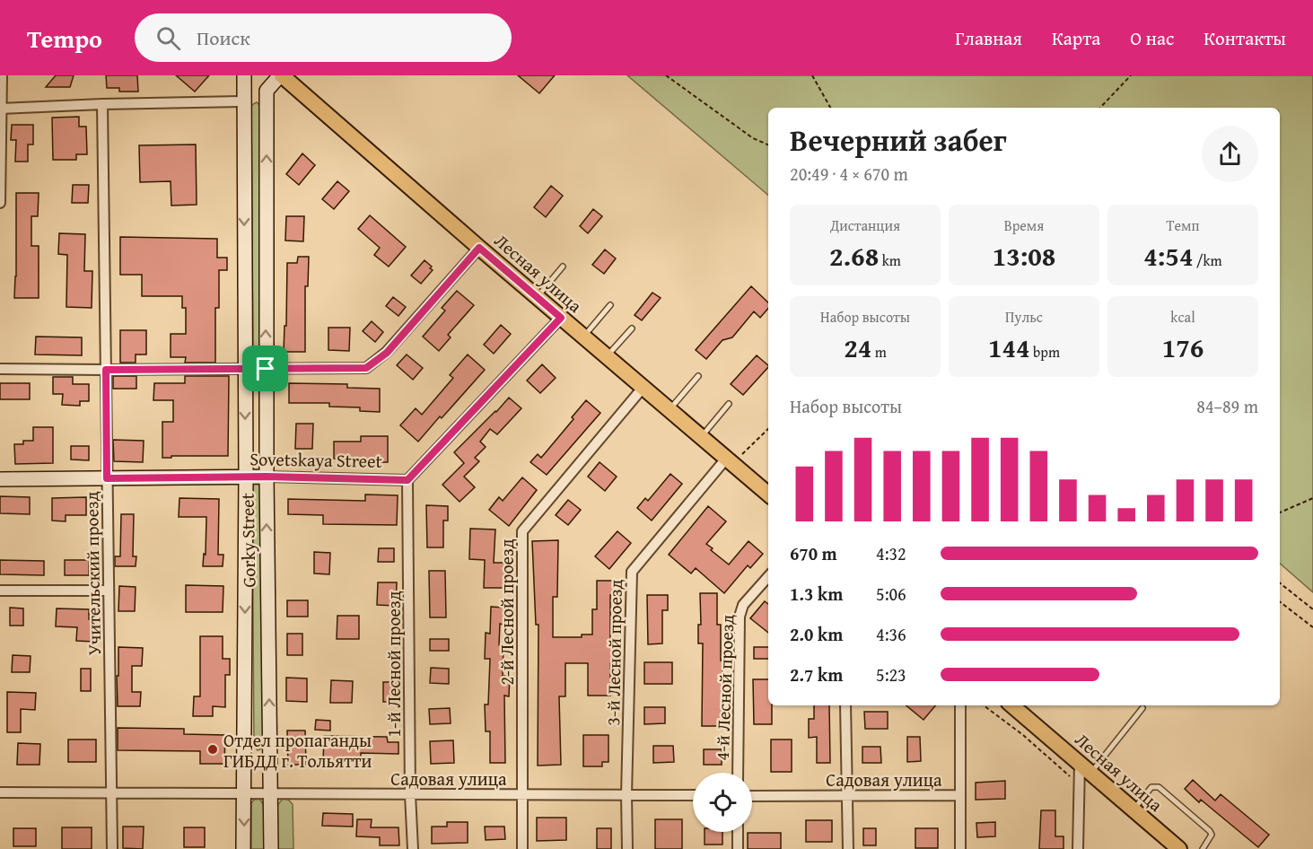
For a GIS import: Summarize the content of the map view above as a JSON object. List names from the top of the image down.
{
  "streets": {
    "main road": ["Лесная улица", "Sovetskaya Street", "Gorky Street"],
    "street": [
      "Учительский проезд",
      "2-й Лесной проезд",
      "3-й Лесной проезд",
      "1-й Лесной проезд",
      "4-й Лесной проезд",
      "Садовая улица"
    ]
  },
  "crossings": [
    ["Лесная улица", "Gorky Street"],
    ["Лесная улица", "2-й Лесной проезд"],
    ["Лесная улица", "3-й Лесной проезд"],
    ["Sovetskaya Street", "Gorky Street"],
    ["Sovetskaya Street", "Учительский проезд"],
    ["Sovetskaya Street", "1-й Лесной проезд"],
    ["Gorky Street", "Садовая улица"],
    ["Учительский проезд", "Садовая улица"],
    ["2-й Лесной проезд", "Садовая улица"],
    ["3-й Лесной проезд", "Садовая улица"],
    ["1-й Лесной проезд", "Садовая улица"]
  ],
  "places": ["Отдел пропаганды ГИБДД г. Тольятти"],
  "page": {
    "header": "Tempo",
    "search": "Поиск",
    "nav": [
      "Главная",
      "Карта",
      "О нас",
      "Контакты"
    ],
    "heading": ["Вечерний забег", "20:49 · 4 × 670 m"],
    "stats": [
      ["Дистанция", "2.68 km"],
      ["Время", "13:08"],
      ["Темп", "4:54 /km"],
      ["Набор высоты", "24 m"],
      ["Пульс", "144 bpm"],
      ["kcal", "176"]
    ],
    "chart": ["Набор высоты", "84–89 m"],
    "list": [
      {
        "name": "670 m",
        "note": "4:32"
      },
      {
        "name": "1.3 km",
        "note": "5:06"
      },
      {
        "name": "2.0 km",
        "note": "4:36"
      },
      {
        "name": "2.7 km",
        "note": "5:23"
      }
    ]
  }
}
